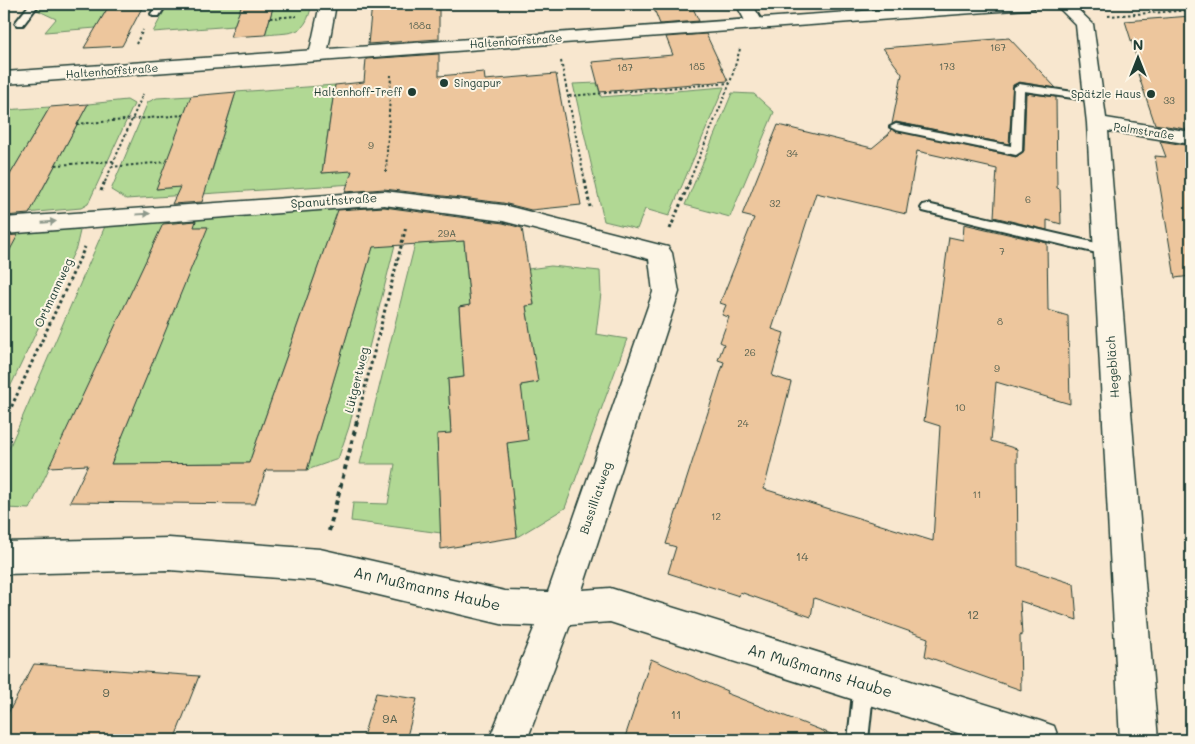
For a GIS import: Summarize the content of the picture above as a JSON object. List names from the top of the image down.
{
  "streets": {
    "street": [
      "Haltenhoffstraße",
      "Palmstraße",
      "Spanuthstraße",
      "Hegebläch",
      "Bussilliatweg",
      "An Mußmanns Haube"
    ],
    "path": ["Ortmannweg", "Lütgertweg"]
  },
  "crossings": [
    ["Haltenhoffstraße", "Spanuthstraße"],
    ["Palmstraße", "Hegebläch"],
    ["Spanuthstraße", "Ortmannweg"],
    ["Spanuthstraße", "Lütgertweg"],
    ["Spanuthstraße", "Bussilliatweg"],
    ["Lütgertweg", "An Mußmanns Haube"],
    ["Bussilliatweg", "An Mußmanns Haube"]
  ],
  "one_way": ["Spanuthstraße"],
  "places": ["Singapur", "Haltenhoff-Treff", "Spätzle Haus"],
  "house_numbers": [
    "188a",
    "167",
    "185",
    "173",
    "187",
    "33",
    "9",
    "34",
    "6",
    "32",
    "29A",
    "7",
    "8",
    "26",
    "9",
    "10",
    "24",
    "11",
    "12",
    "14",
    "12",
    "9",
    "11",
    "9A"
  ],
  "north": "top"
}
